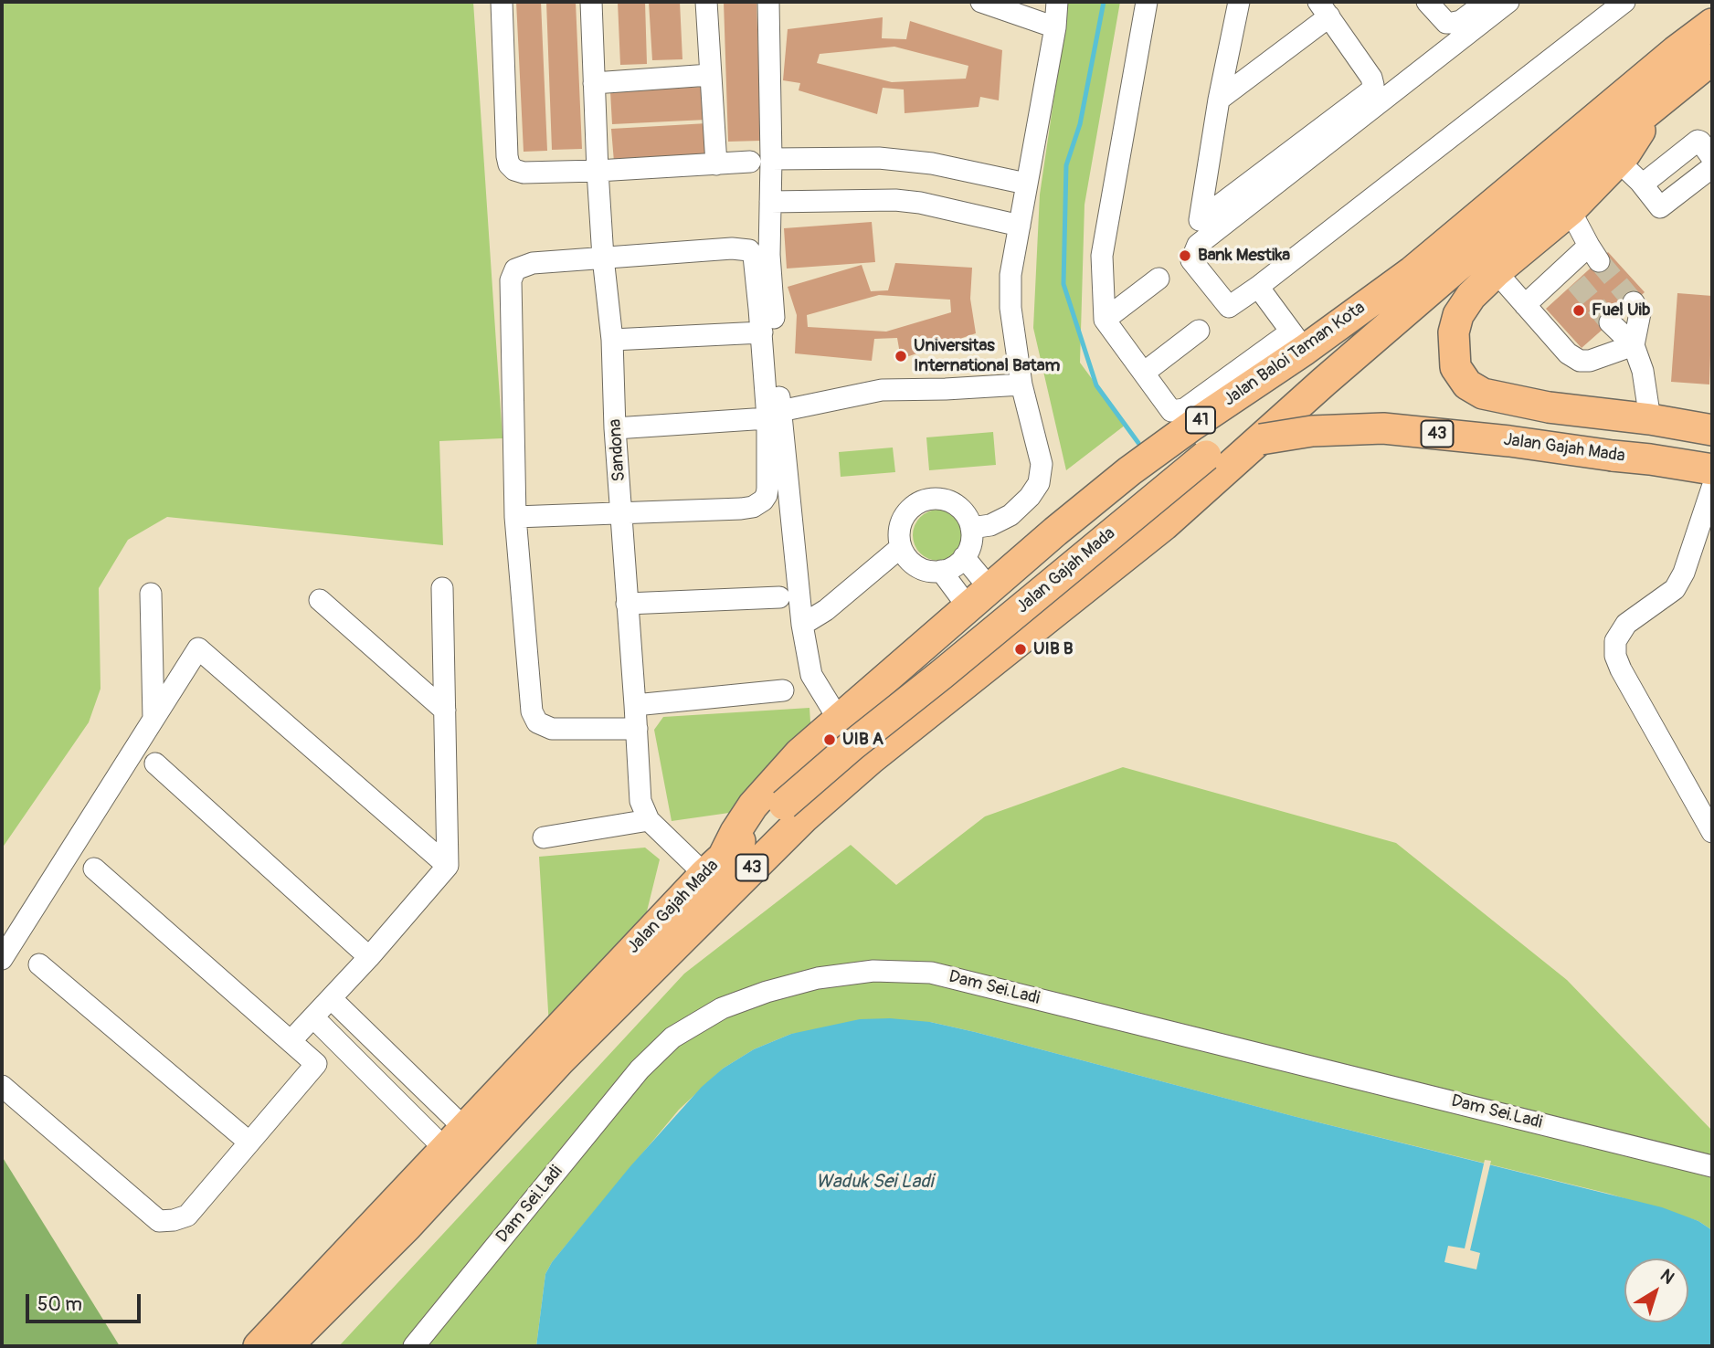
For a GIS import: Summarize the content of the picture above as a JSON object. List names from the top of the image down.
{
  "streets": {
    "highway": [
      "Jalan Baloi Taman Kota",
      "41",
      "43",
      "Jalan Gajah Mada"
    ],
    "street": ["Sandona", "Dam Sei.Ladi"]
  },
  "crossings": [
    ["Jalan Baloi Taman Kota", "Jalan Gajah Mada"],
    ["Jalan Baloi Taman Kota", "Sandona"],
    ["Jalan Gajah Mada", "Sandona"]
  ],
  "water": ["Waduk Sei Ladi"],
  "places": [
    "Bank Mestika",
    "Fuel Uib",
    "Universitas International Batam",
    "UIB B",
    "UIB A"
  ],
  "scale_bar": "50 m",
  "north": "top right"
}
